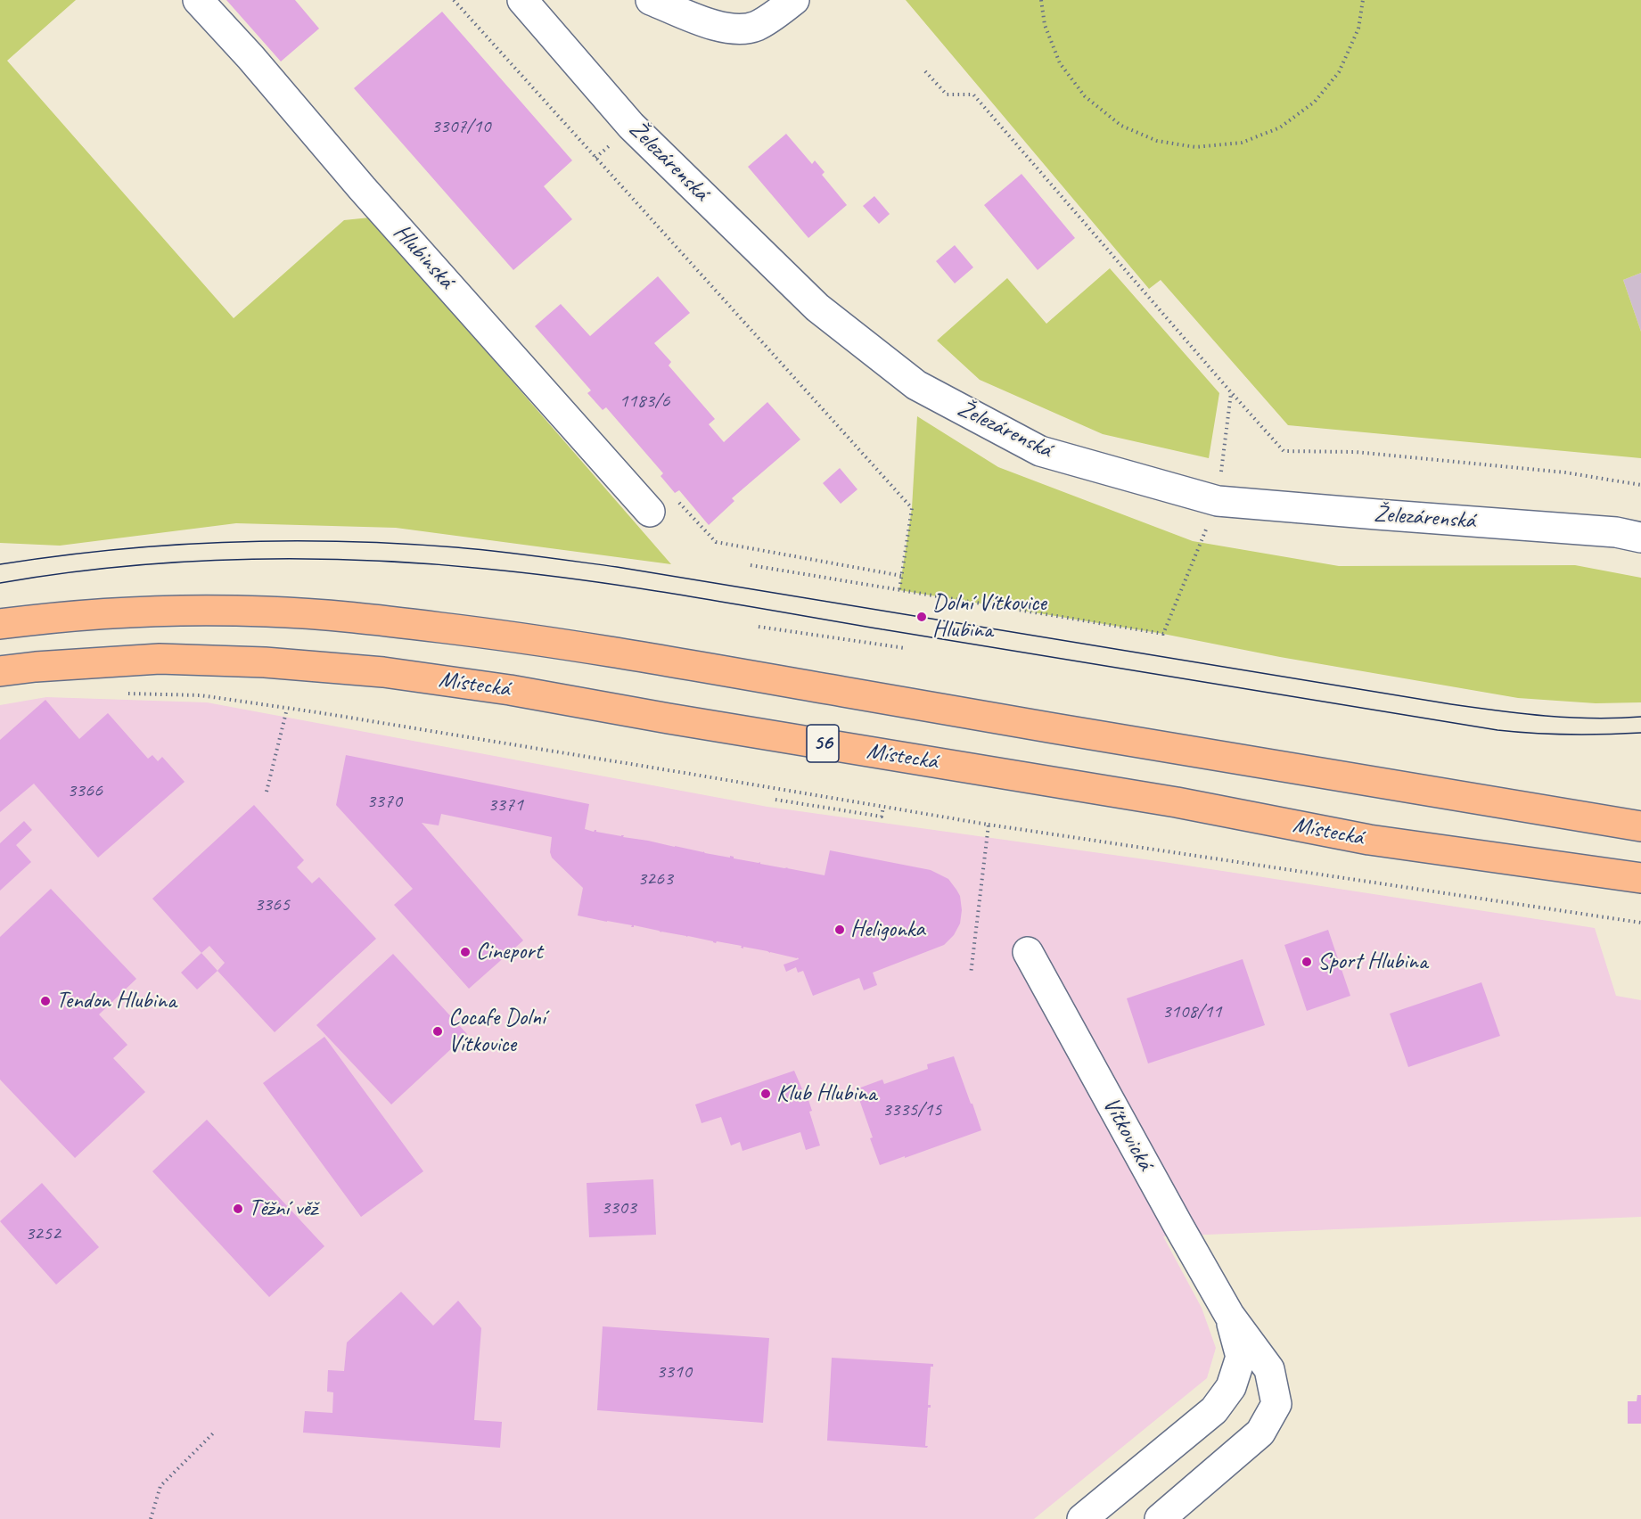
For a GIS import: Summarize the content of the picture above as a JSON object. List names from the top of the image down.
{
  "streets": {
    "highway": ["Místecká", "56"],
    "street": ["Železárenská", "Hlubinská", "Vítkovická"]
  },
  "places": [
    "Dolní Vítkovice Hlubina",
    "Heligonka",
    "Cineport",
    "Sport Hlubina",
    "Tendon Hlubina",
    "Cocafe Dolní Vítkovice",
    "Klub Hlubina",
    "Těžní věž"
  ],
  "house_numbers": [
    "3307/10",
    "1183/6",
    "3366",
    "3370",
    "3371",
    "3263",
    "3365",
    "3108/11",
    "3335/15",
    "3303",
    "3252",
    "3310"
  ]
}
